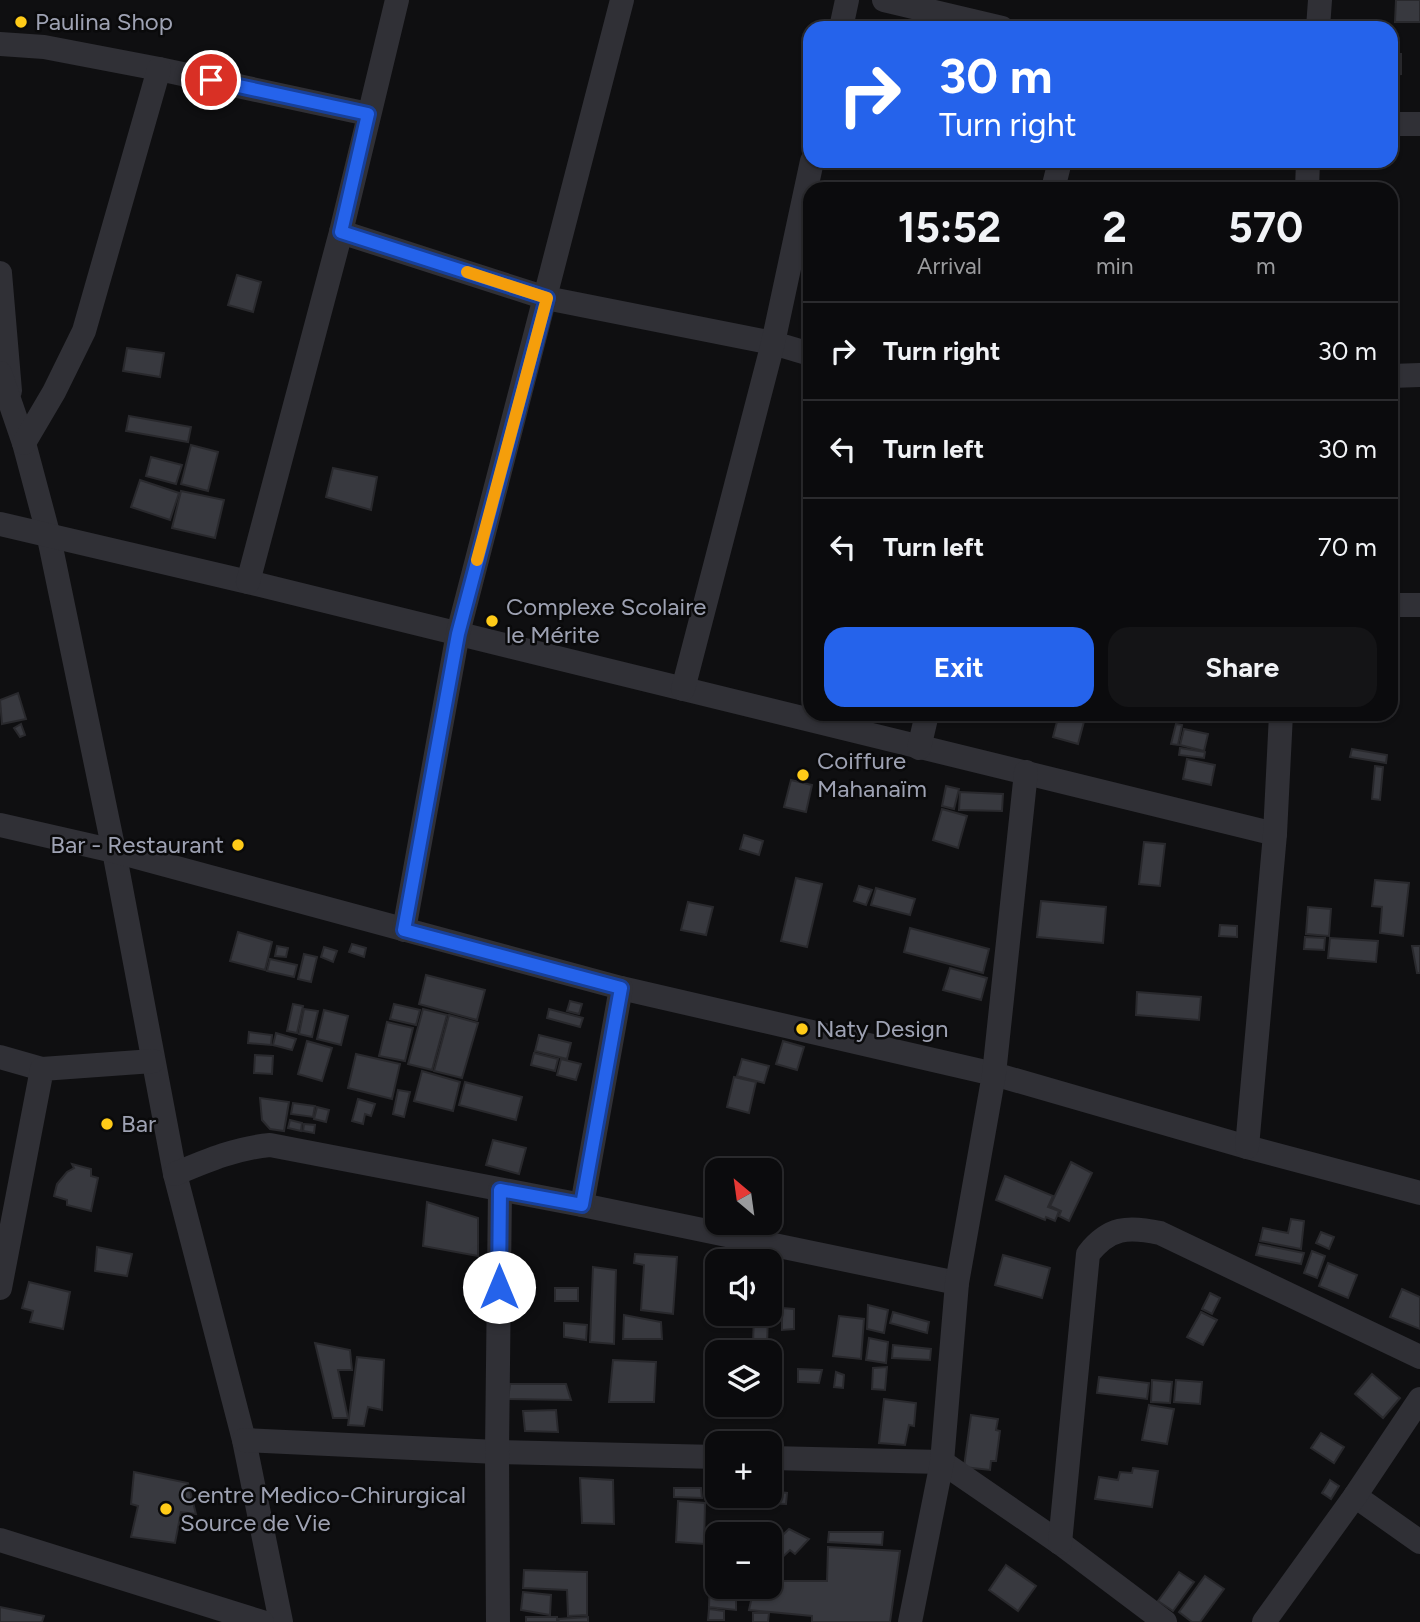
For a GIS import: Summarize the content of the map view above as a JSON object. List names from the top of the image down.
{
  "places": [
    "Paulina Shop",
    "Complexe Scolaire le Mérite",
    "Coiffure Mahanaïm",
    "Bar - Restaurant",
    "Naty Design",
    "Bar",
    "Centre Medico-Chirurgical Source de Vie"
  ],
  "north": "top left",
  "page": {
    "turn": ["30 m", "Turn right"],
    "eta": [
      "15:52",
      "Arrival",
      "2",
      "min",
      "570",
      "m"
    ],
    "list": [
      {
        "name": "Turn right",
        "value": "30 m"
      },
      {
        "name": "Turn left",
        "value": "30 m"
      },
      {
        "name": "Turn left",
        "value": "70 m"
      }
    ],
    "buttons": ["Exit", "Share"],
    "map_buttons": ["+", "−"]
  }
}
